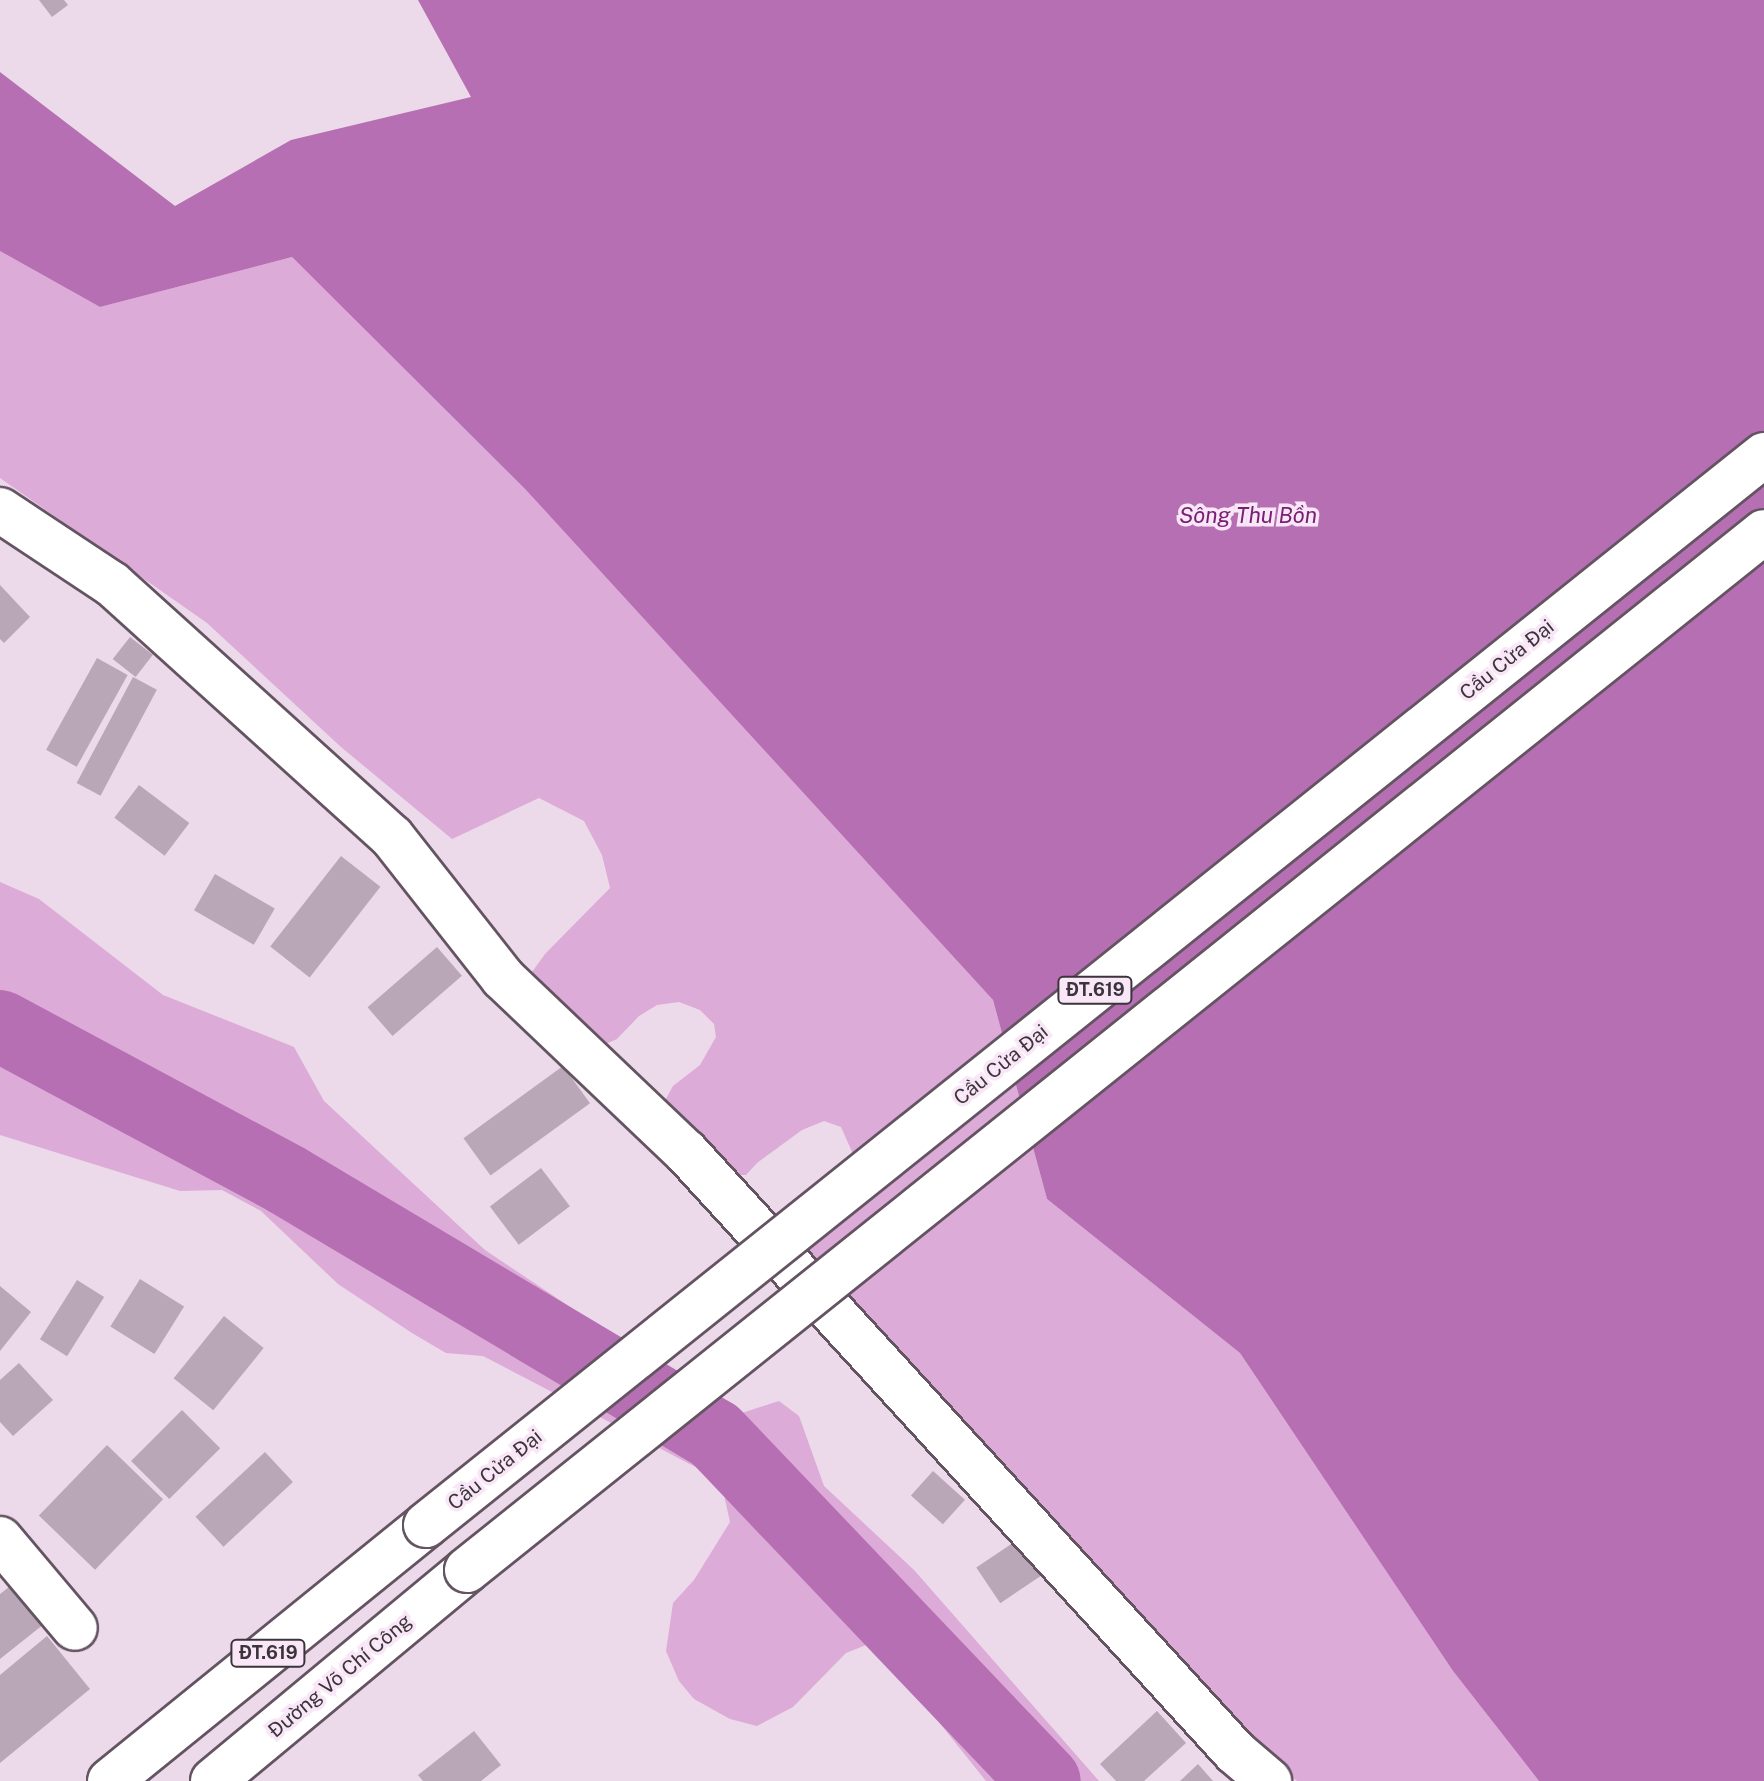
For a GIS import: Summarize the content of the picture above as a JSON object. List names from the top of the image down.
{
  "streets": {
    "main road": ["Cầu Cửa Đại", "ĐT.619", "Đường Võ Chí Công"]
  },
  "water": ["Sông Thu Bồn"]
}
